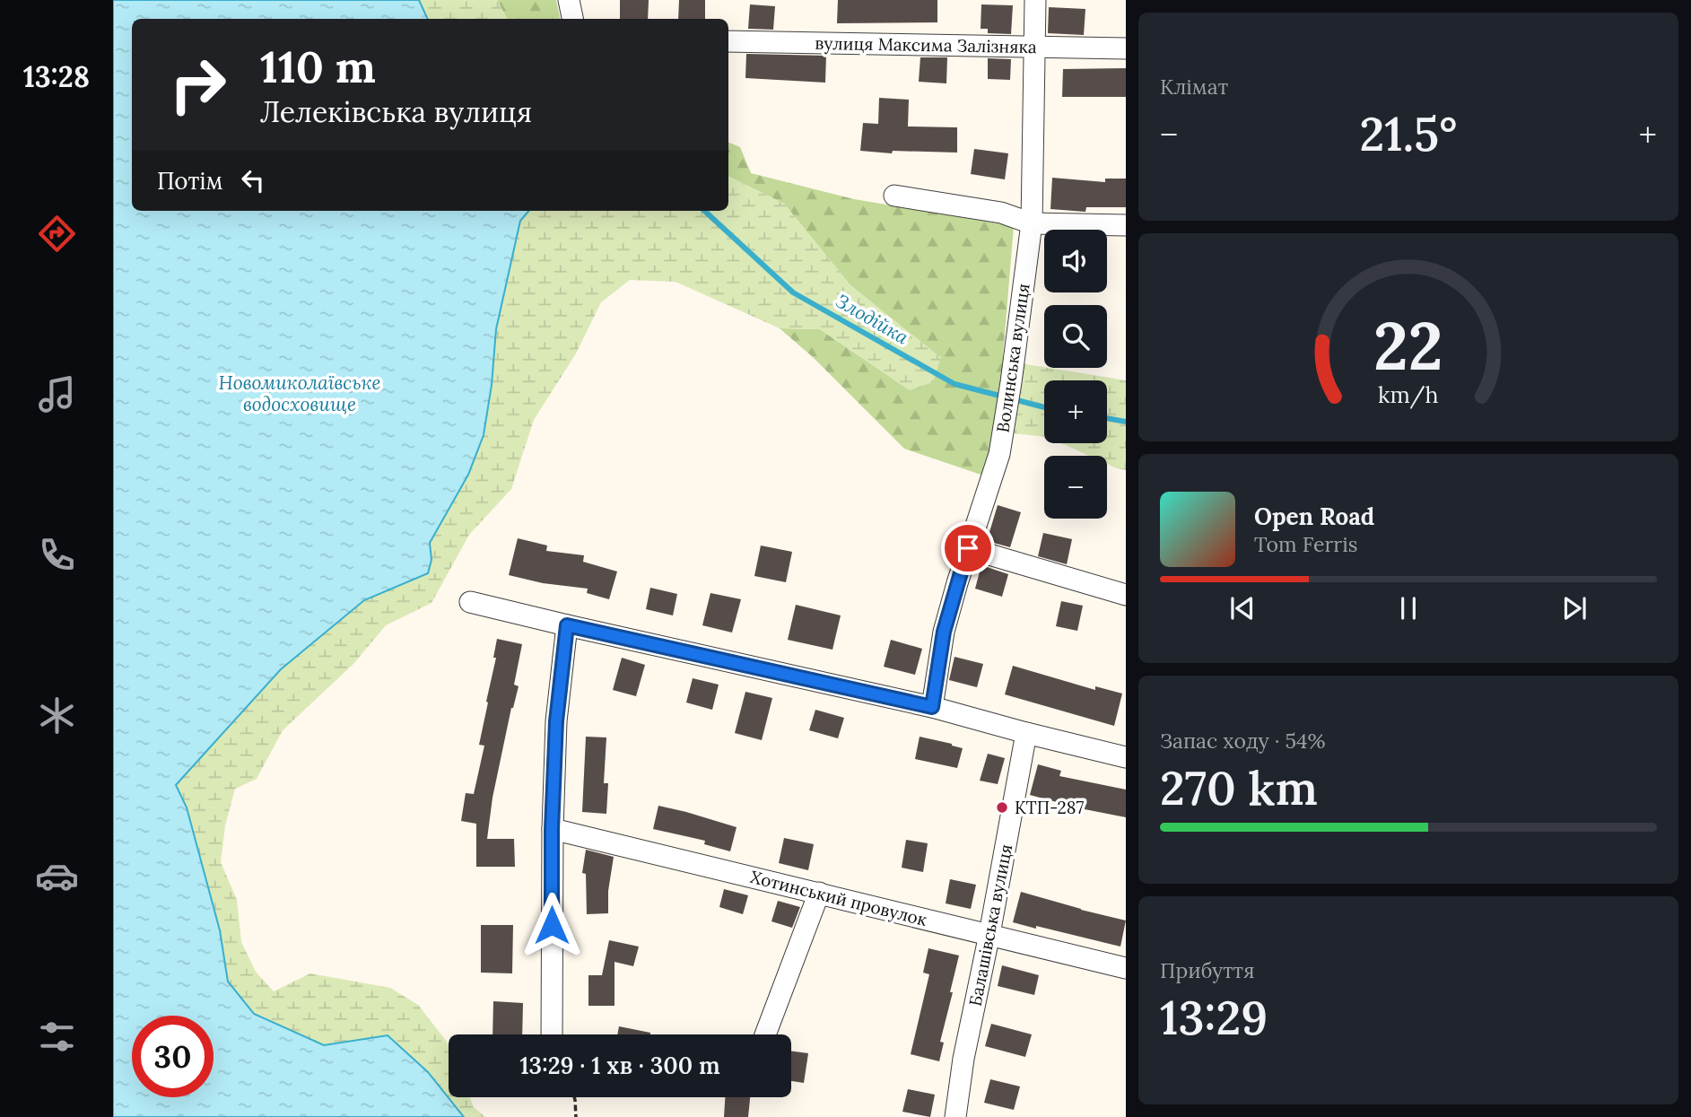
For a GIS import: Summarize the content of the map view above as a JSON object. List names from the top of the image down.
{
  "streets": {
    "street": [
      "вулиця Максима Залізняка",
      "Волинська вулиця",
      "Хотинський провулок",
      "Балашівська вулиця"
    ]
  },
  "crossings": [
    ["вулиця Максима Залізняка", "Волинська вулиця"],
    ["Хотинський провулок", "Балашівська вулиця"]
  ],
  "water": ["Злодійка", "Новомиколаївське водосховище"],
  "places": ["КТП-287"],
  "page": {
    "tabs": "13:28",
    "tile": [
      "Клімат",
      ["Запас ходу · 54%", "270 km"],
      ["Прибуття", "13:29"]
    ],
    "turn": ["110 m", "Лелеківська вулиця"],
    "heat": ["−", "21.5°", "+"],
    "then": "Потім",
    "map_buttons": ["+", "−"],
    "song": ["Open Road", "Tom Ferris"],
    "limit": "30",
    "trip": "13:29 · 1 хв · 300 m",
    "gauge": ["22", "km/h"]
  }
}
